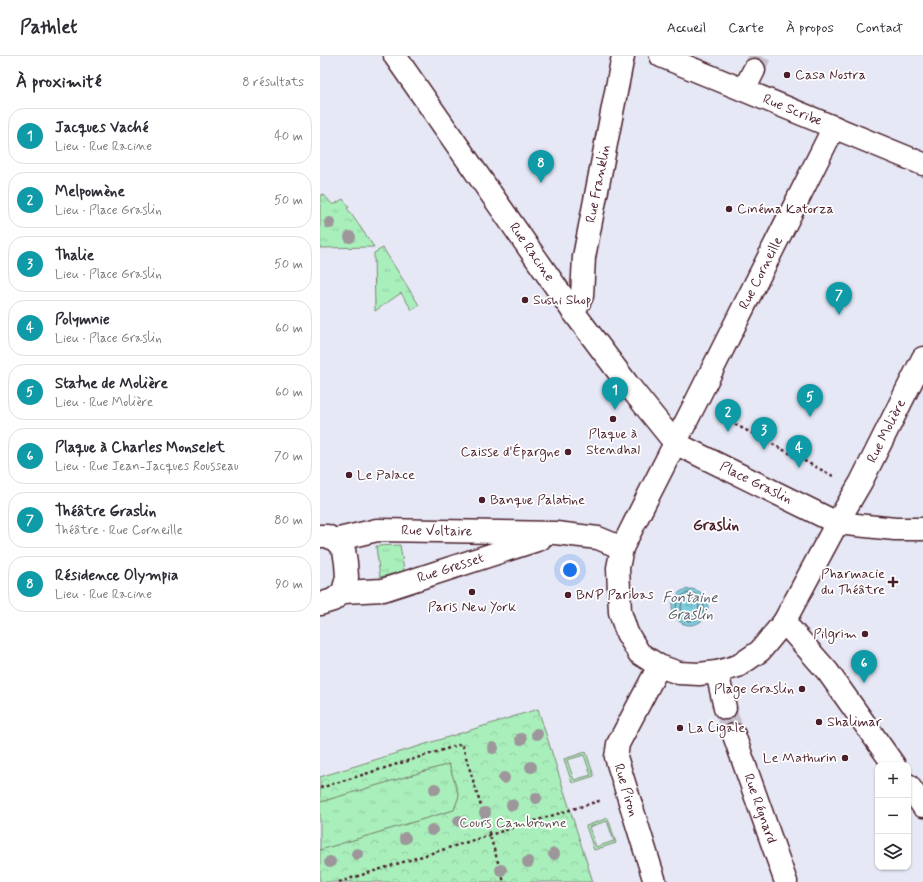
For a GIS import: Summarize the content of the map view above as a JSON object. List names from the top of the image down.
{
  "streets": {
    "street": [
      "Rue Scribe",
      "Rue Franklin",
      "Rue Racine",
      "Rue Corneille",
      "Rue Molière",
      "Place Graslin",
      "Rue Voltaire",
      "Rue Gresset",
      "Rue Piron",
      "Rue Régnard"
    ]
  },
  "crossings": [
    ["Rue Scribe", "Rue Corneille"],
    ["Rue Franklin", "Rue Racine"],
    ["Rue Racine", "Rue Corneille"],
    ["Rue Racine", "Place Graslin"],
    ["Rue Corneille", "Place Graslin"],
    ["Rue Molière", "Place Graslin"],
    ["Rue Voltaire", "Rue Gresset"]
  ],
  "districts": ["Graslin"],
  "water": ["Fontaine Graslin"],
  "parks": ["Cours Cambronne"],
  "places": {
    "other": [
      "Casa Nostra",
      "Cinéma Katorza",
      "Sushi Shop",
      "Plaque à Stendhal",
      "Caisse d'Épargne",
      "Le Palace",
      "Banque Palatine",
      "Paris New York",
      "BNP Paribas",
      "Pilgrim",
      "Plage Graslin",
      "Shalimar",
      "La Cigale",
      "Le Mathurin"
    ],
    "health": ["Pharmacie du Théâtre"]
  },
  "page": {
    "header": "Pathlet",
    "nav": [
      "Accueil",
      "Carte",
      "À propos",
      "Contact"
    ],
    "heading": ["À proximité", "8 résultats"],
    "list": [
      {
        "mark": "1",
        "name": "Jacques Vaché",
        "note": "Lieu · Rue Racine",
        "value": "40 m"
      },
      {
        "mark": "2",
        "name": "Melpomène",
        "note": "Lieu · Place Graslin",
        "value": "50 m"
      },
      {
        "mark": "3",
        "name": "Thalie",
        "note": "Lieu · Place Graslin",
        "value": "50 m"
      },
      {
        "mark": "4",
        "name": "Polymnie",
        "note": "Lieu · Place Graslin",
        "value": "60 m"
      },
      {
        "mark": "5",
        "name": "Statue de Molière",
        "note": "Lieu · Rue Molière",
        "value": "60 m"
      },
      {
        "mark": "6",
        "name": "Plaque à Charles Monselet",
        "note": "Lieu · Rue Jean-Jacques Rousseau",
        "value": "70 m"
      },
      {
        "mark": "7",
        "name": "Théâtre Graslin",
        "note": "Théâtre · Rue Corneille",
        "value": "80 m"
      },
      {
        "mark": "8",
        "name": "Résidence Olympia",
        "note": "Lieu · Rue Racine",
        "value": "90 m"
      }
    ],
    "pins": [
      "8",
      "7",
      "1",
      "5",
      "2",
      "3",
      "4",
      "6"
    ],
    "map_buttons": ["+", "−"]
  }
}
